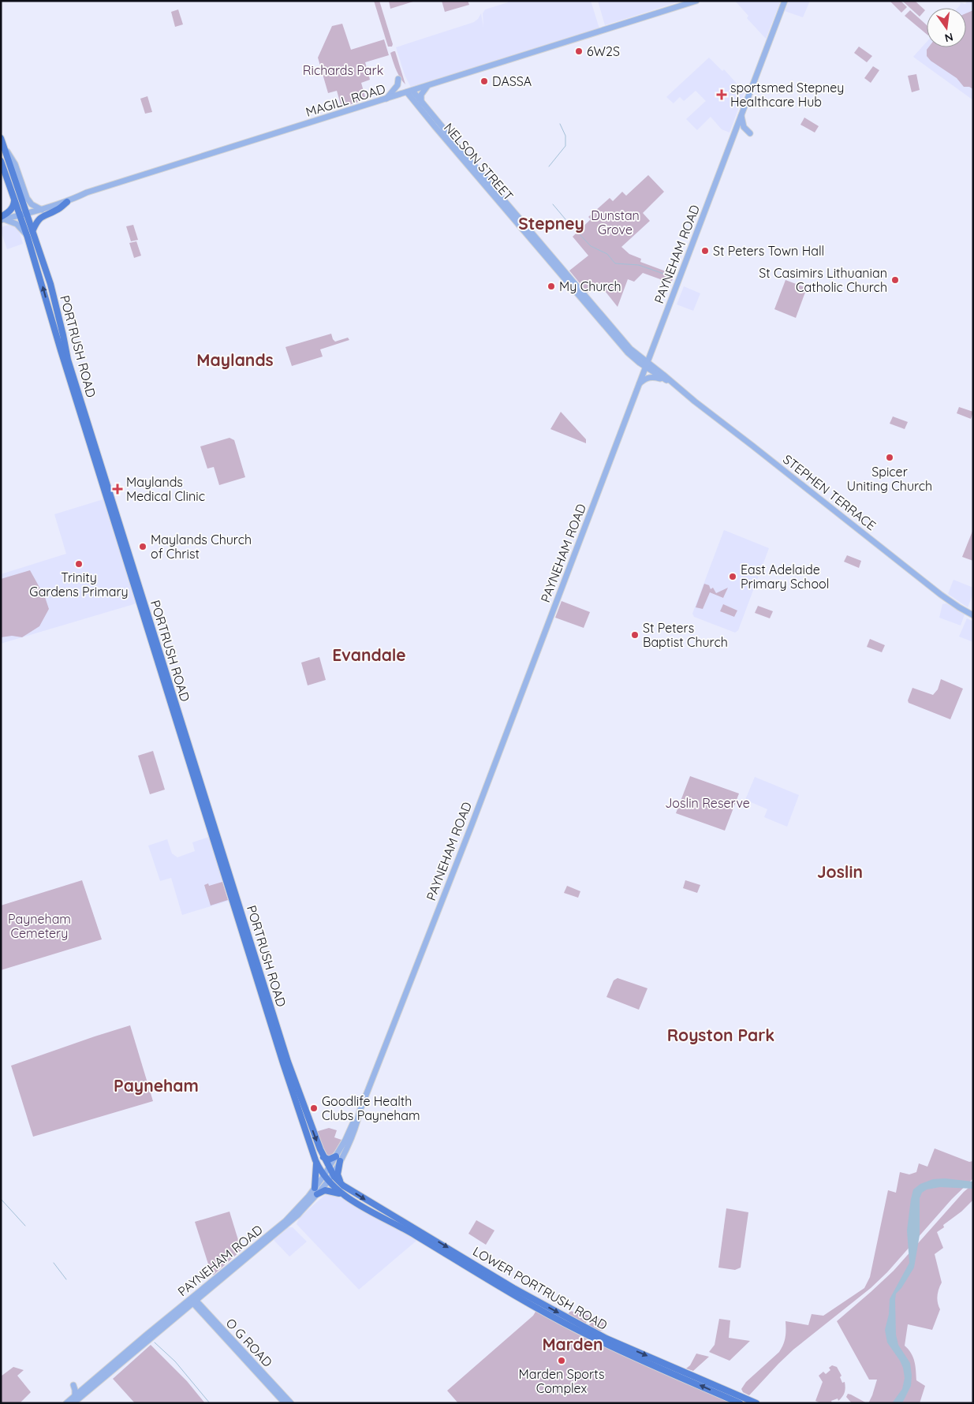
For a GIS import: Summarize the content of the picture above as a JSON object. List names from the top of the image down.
{
  "streets": {
    "highway": ["PORTRUSH ROAD", "LOWER PORTRUSH ROAD"],
    "main road": [
      "MAGILL ROAD",
      "NELSON STREET",
      "PAYNEHAM ROAD",
      "STEPHEN TERRACE",
      "O G ROAD"
    ]
  },
  "crossings": [
    ["MAGILL ROAD", "NELSON STREET"],
    ["MAGILL ROAD", "PORTRUSH ROAD"],
    ["NELSON STREET", "PAYNEHAM ROAD"],
    ["NELSON STREET", "STEPHEN TERRACE"],
    ["PAYNEHAM ROAD", "PORTRUSH ROAD"],
    ["PAYNEHAM ROAD", "STEPHEN TERRACE"],
    ["PAYNEHAM ROAD", "LOWER PORTRUSH ROAD"],
    ["PAYNEHAM ROAD", "O G ROAD"],
    ["PORTRUSH ROAD", "LOWER PORTRUSH ROAD"]
  ],
  "districts": [
    "Stepney",
    "Maylands",
    "Evandale",
    "Joslin",
    "Royston Park",
    "Payneham",
    "Marden"
  ],
  "parks": [
    "Richards Park",
    "Dunstan Grove",
    "Joslin Reserve",
    "Payneham Cemetery"
  ],
  "places": {
    "other": [
      "6W2S",
      "DASSA",
      "St Peters Town Hall",
      "St Casimirs Lithuanian Catholic Church",
      "My Church",
      "Spicer Uniting Church",
      "Maylands Church of Christ",
      "Trinity Gardens Primary",
      "East Adelaide Primary School",
      "St Peters Baptist Church",
      "Goodlife Health Clubs Payneham",
      "Marden Sports Complex"
    ],
    "health": ["sportsmed Stepney Healthcare Hub", "Maylands Medical Clinic"]
  },
  "north": "bottom"
}
